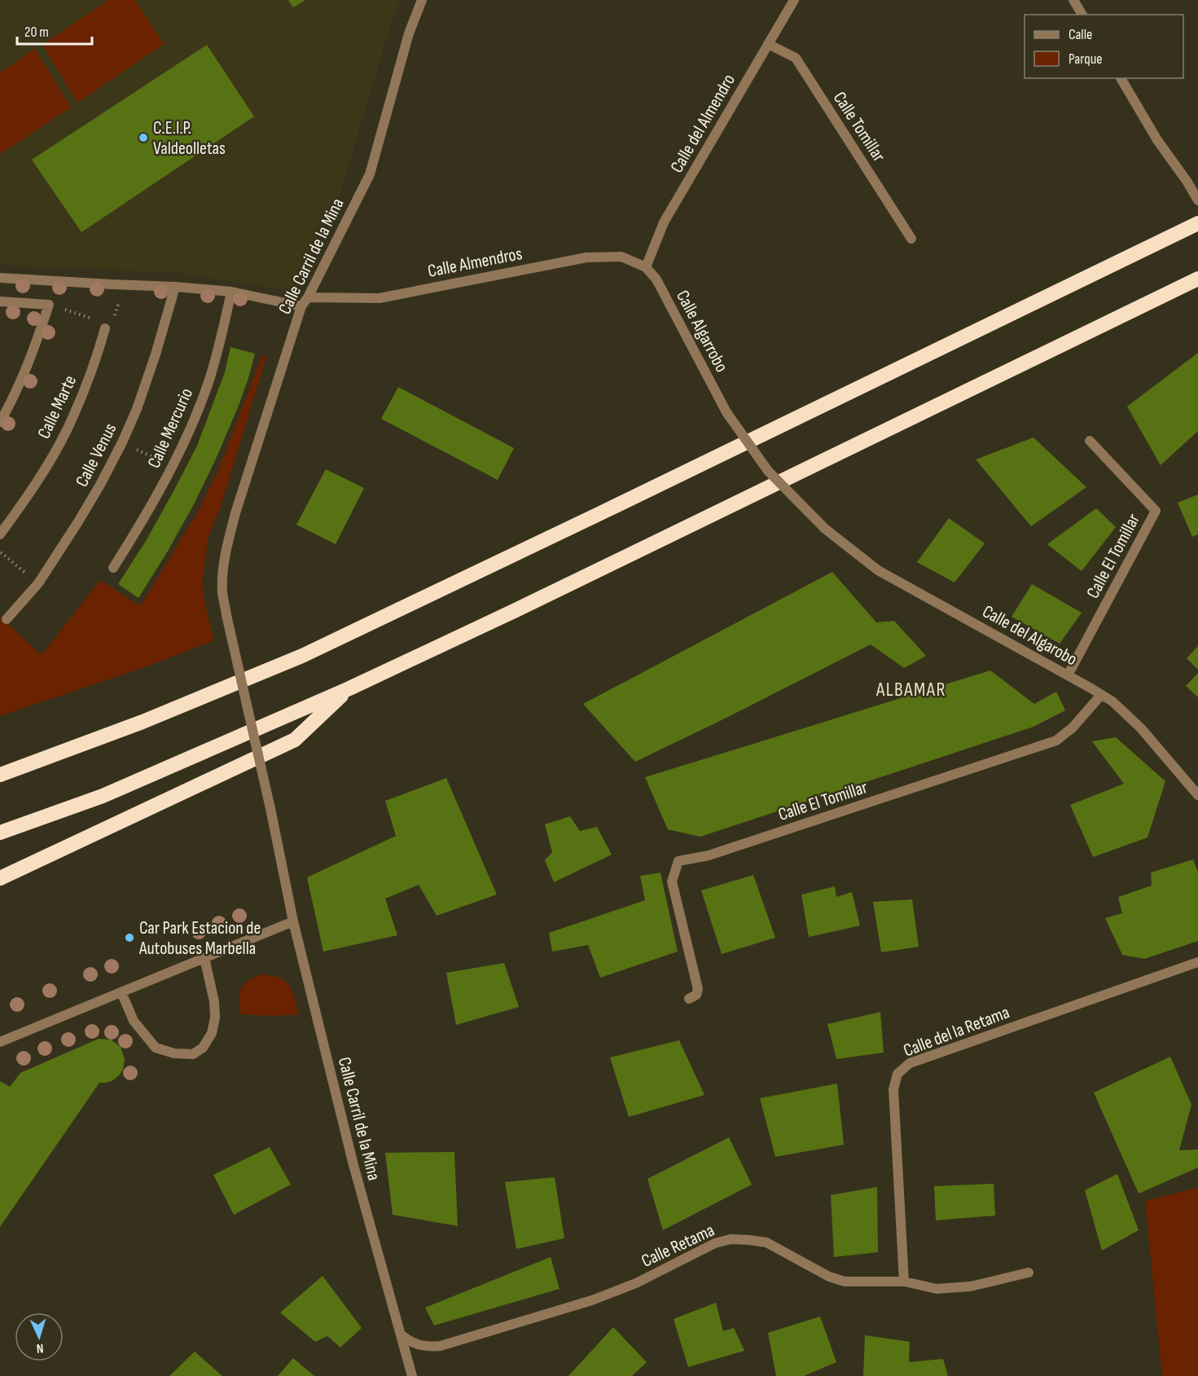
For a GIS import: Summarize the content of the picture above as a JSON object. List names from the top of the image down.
{
  "streets": {
    "street": [
      "Calle del Almendro",
      "Calle Tomillar",
      "Calle Carril de la Mina",
      "Calle Almendros",
      "Calle Algarrobo",
      "Calle Marte",
      "Calle Mercurio",
      "Calle Venus",
      "Calle El Tomillar",
      "Calle del Algarobo",
      "Calle del la Retama",
      "Calle Retama"
    ]
  },
  "crossings": [
    ["Calle del Almendro", "Calle Tomillar"],
    ["Calle del Almendro", "Calle Almendros"],
    ["Calle del Almendro", "Calle Algarrobo"],
    ["Calle Carril de la Mina", "Calle Almendros"],
    ["Calle Carril de la Mina", "Calle Retama"],
    ["Calle Almendros", "Calle Algarrobo"],
    ["Calle Algarrobo", "Calle del Algarobo"],
    ["Calle El Tomillar", "Calle del Algarobo"],
    ["Calle del la Retama", "Calle Retama"]
  ],
  "districts": ["ALBAMAR"],
  "places": ["C.E.I.P. Valdeolletas", "Car Park Estacion de Autobuses Marbella"],
  "legend": ["Calle", "Parque"],
  "scale_bar": "20 m",
  "north": "bottom"
}
